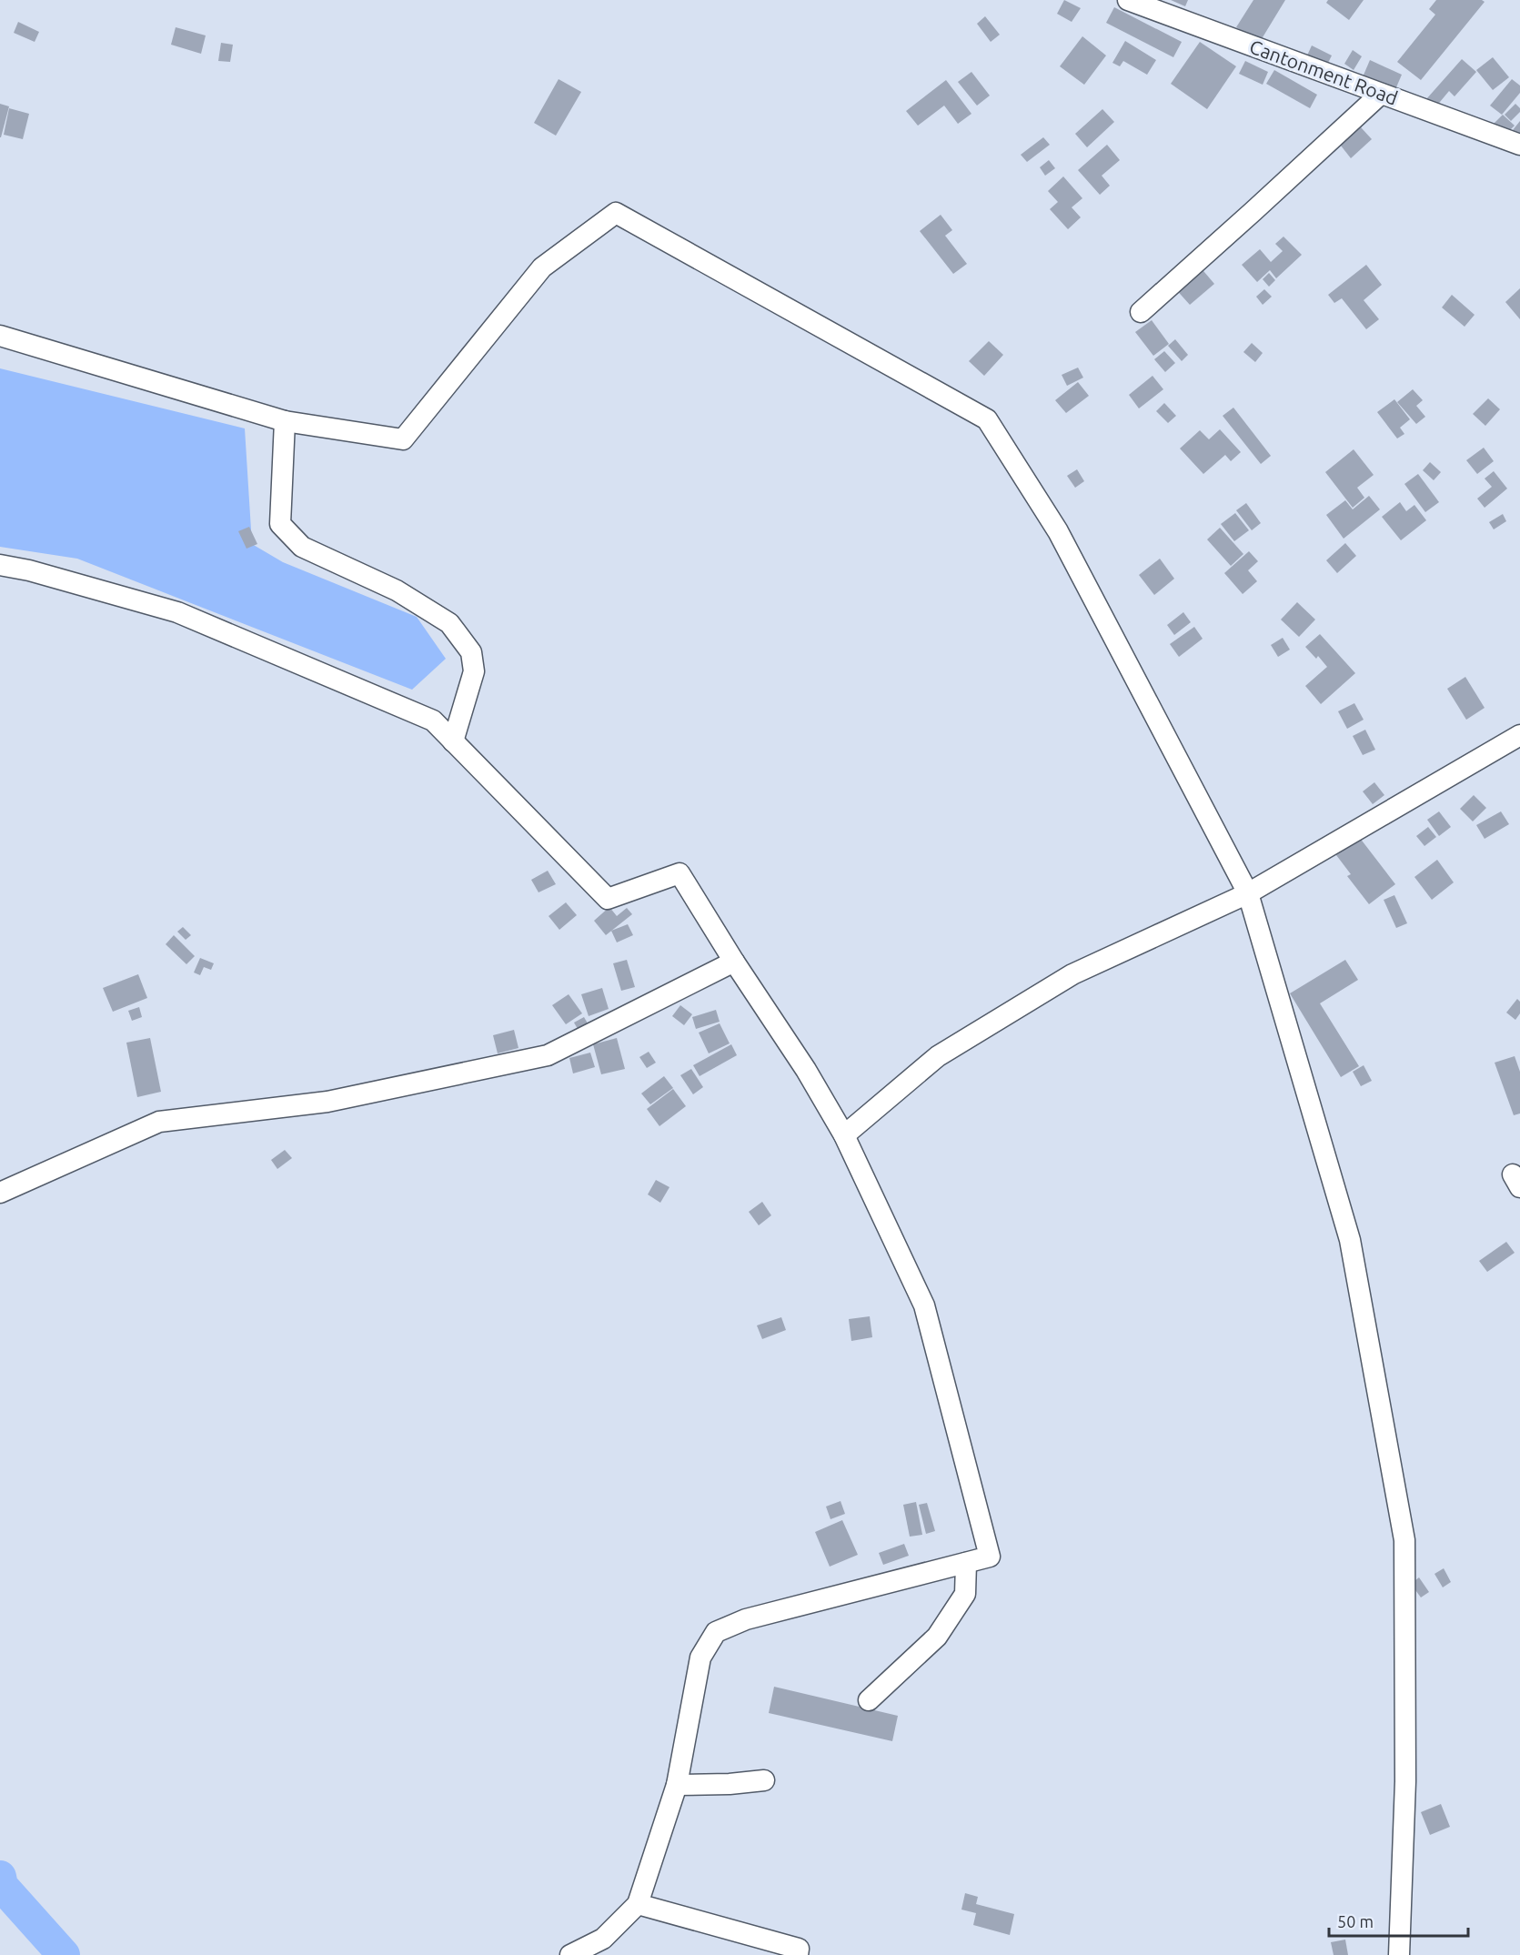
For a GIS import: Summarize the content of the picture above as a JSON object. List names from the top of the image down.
{
  "streets": {
    "street": ["Cantonment Road"]
  },
  "scale_bar": "50 m"
}
